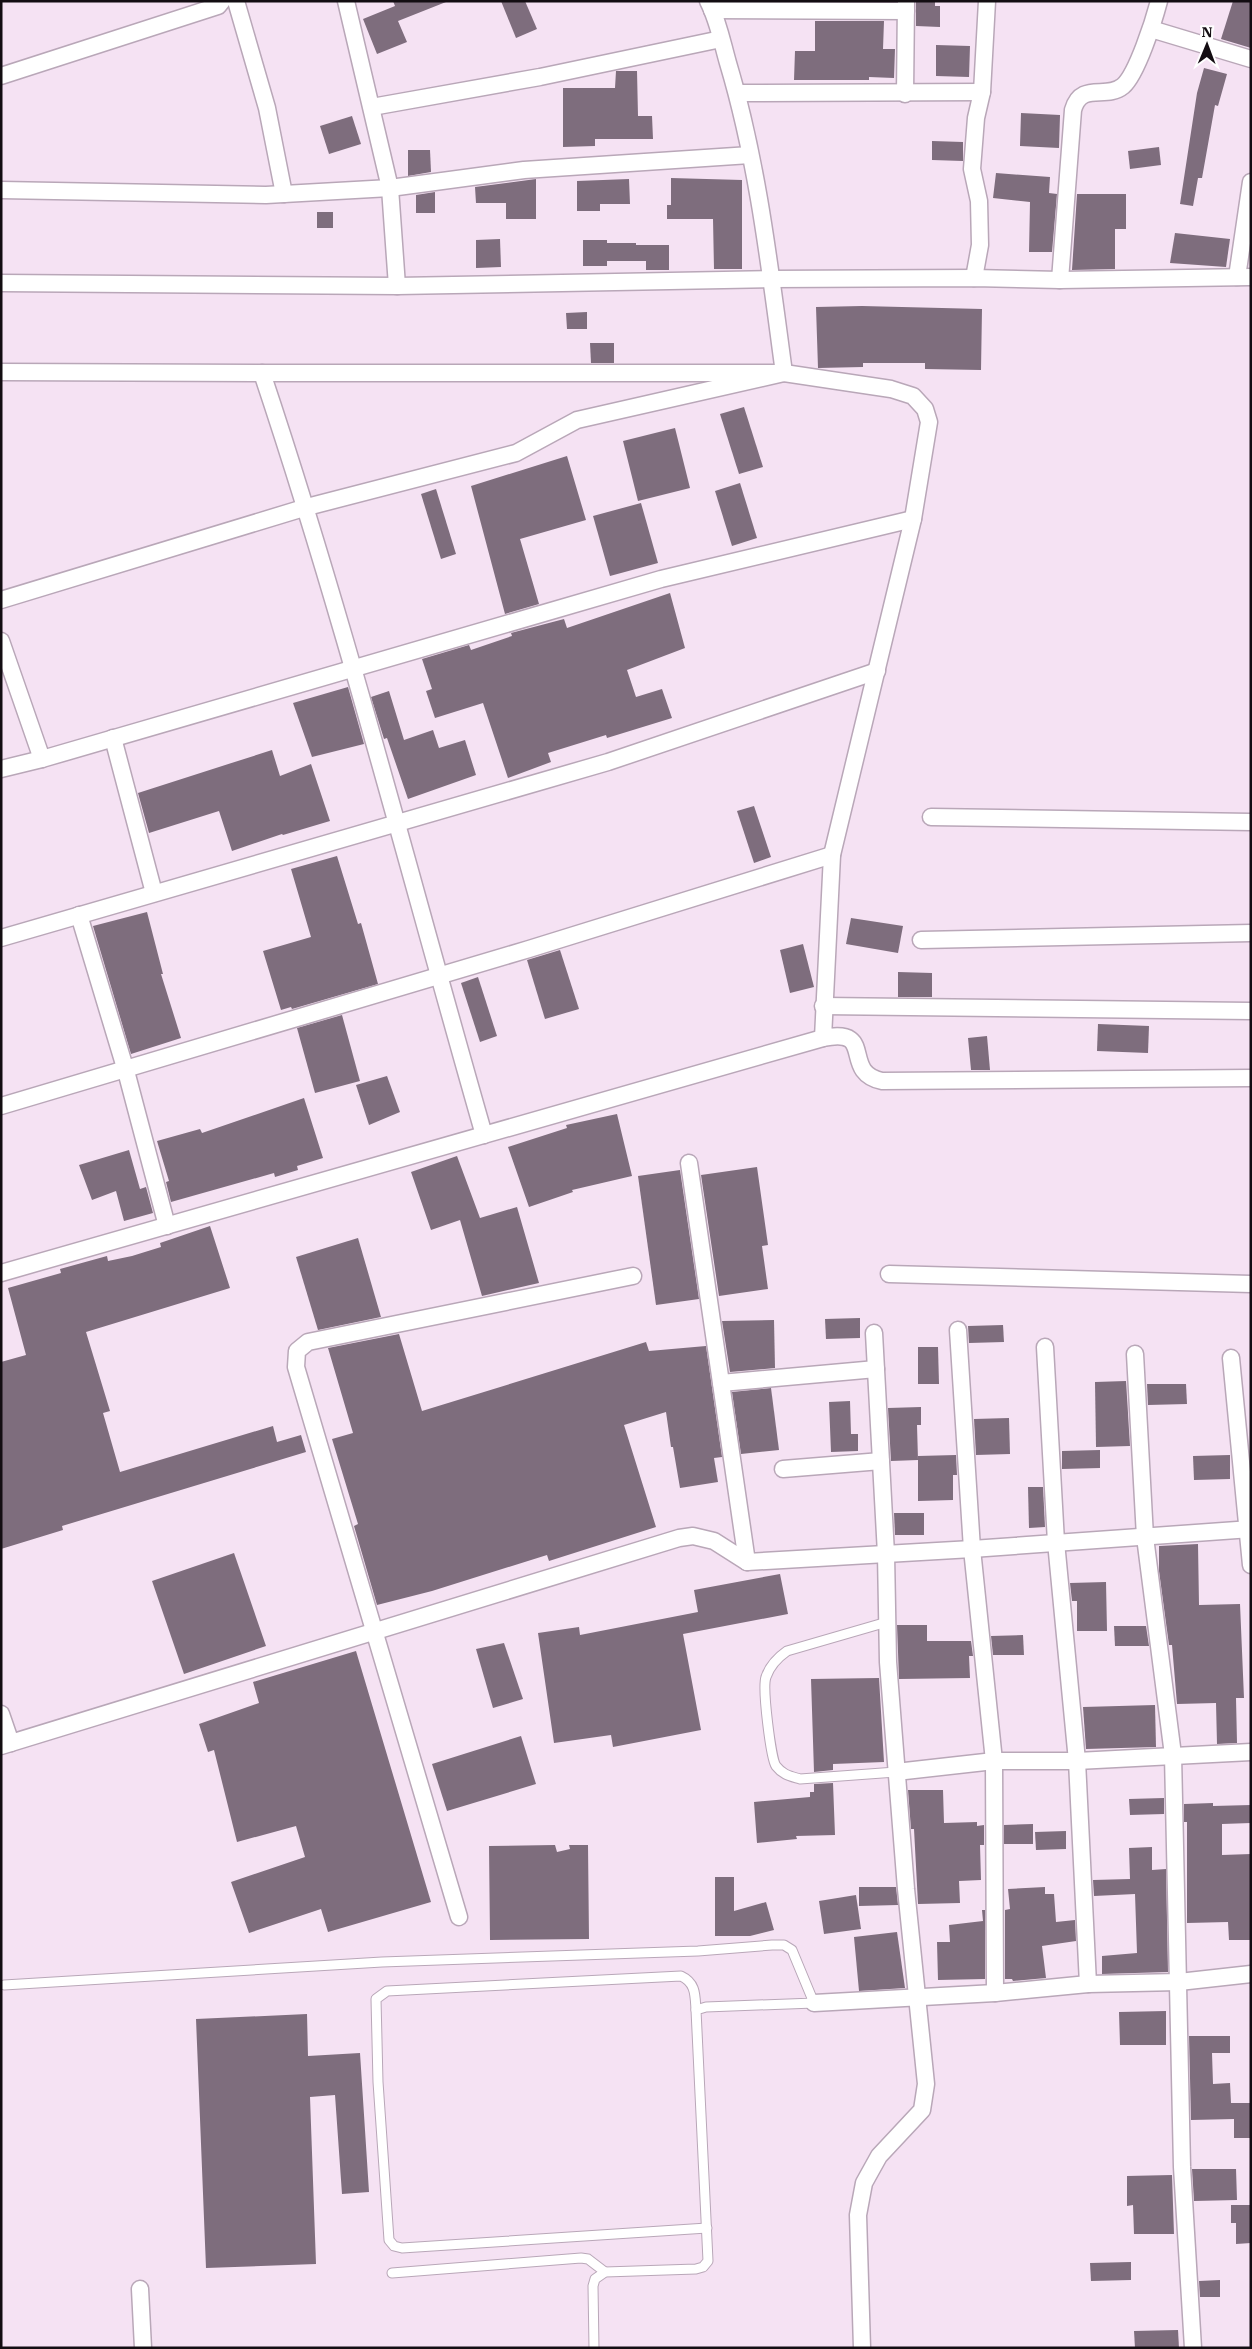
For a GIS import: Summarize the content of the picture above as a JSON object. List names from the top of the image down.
{
  "north": "top"
}
